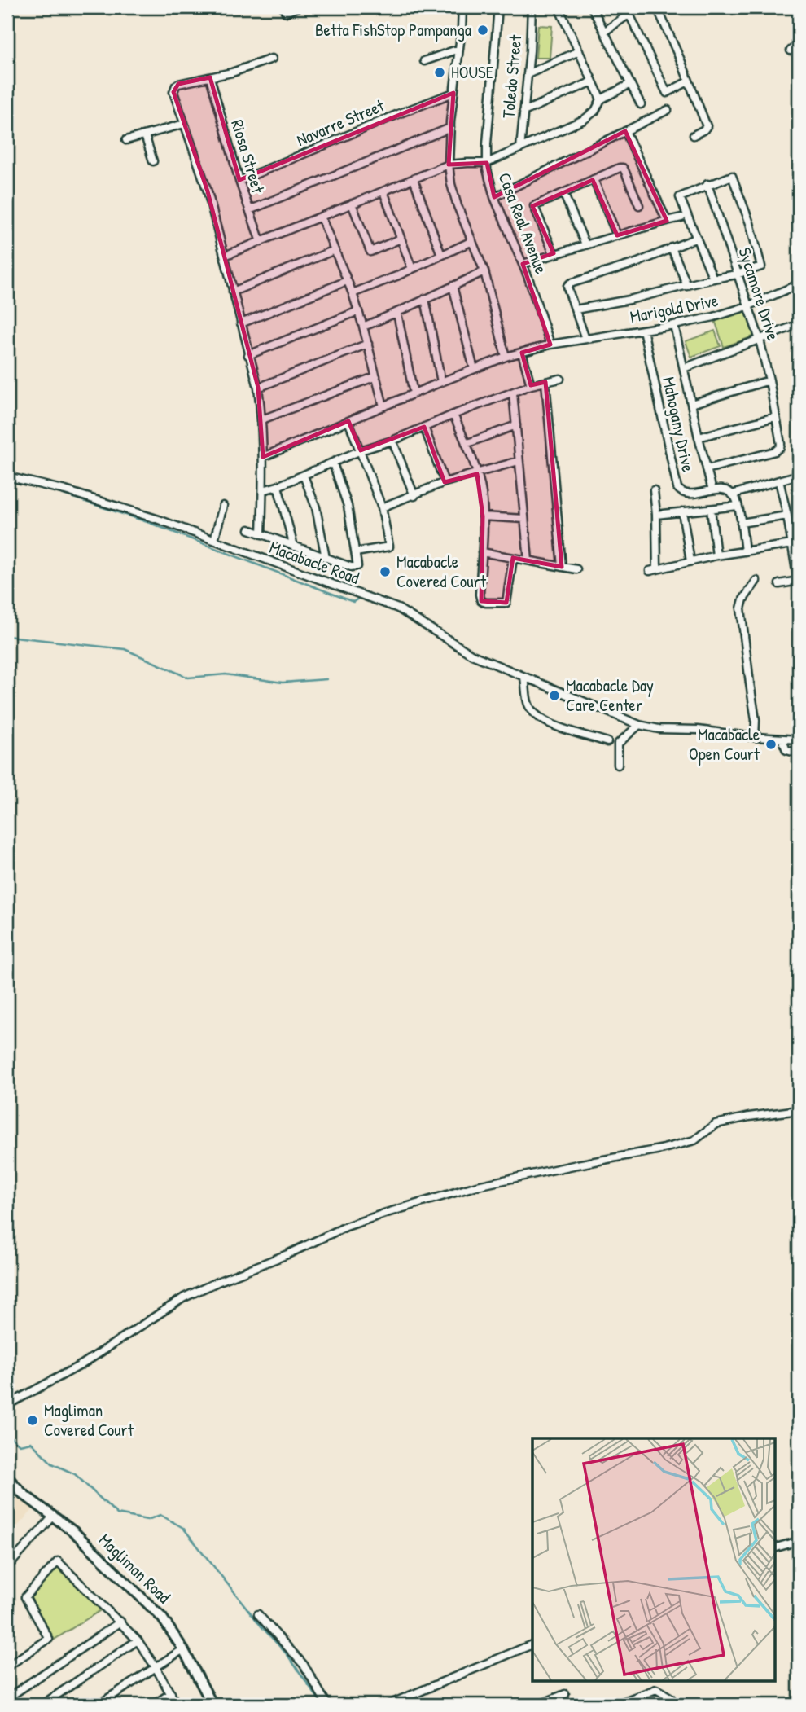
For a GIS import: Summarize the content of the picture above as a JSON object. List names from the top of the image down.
{
  "streets": {
    "street": [
      "Toledo Street",
      "Navarre Street",
      "Riosa Street",
      "Casa Real Avenue",
      "Sycamore Drive",
      "Marigold Drive",
      "Mahogany Drive",
      "Macabacle Road",
      "Magliman Road"
    ]
  },
  "crossings": [
    ["Navarre Street", "Riosa Street"],
    ["Casa Real Avenue", "Marigold Drive"],
    ["Sycamore Drive", "Marigold Drive"],
    ["Sycamore Drive", "Mahogany Drive"],
    ["Marigold Drive", "Mahogany Drive"]
  ],
  "places": [
    "Betta FishStop Pampanga",
    "HOUSE",
    "Macabacle Covered Court",
    "Macabacle Day Care Center",
    "Macabacle Open Court",
    "Magliman Covered Court"
  ]
}
